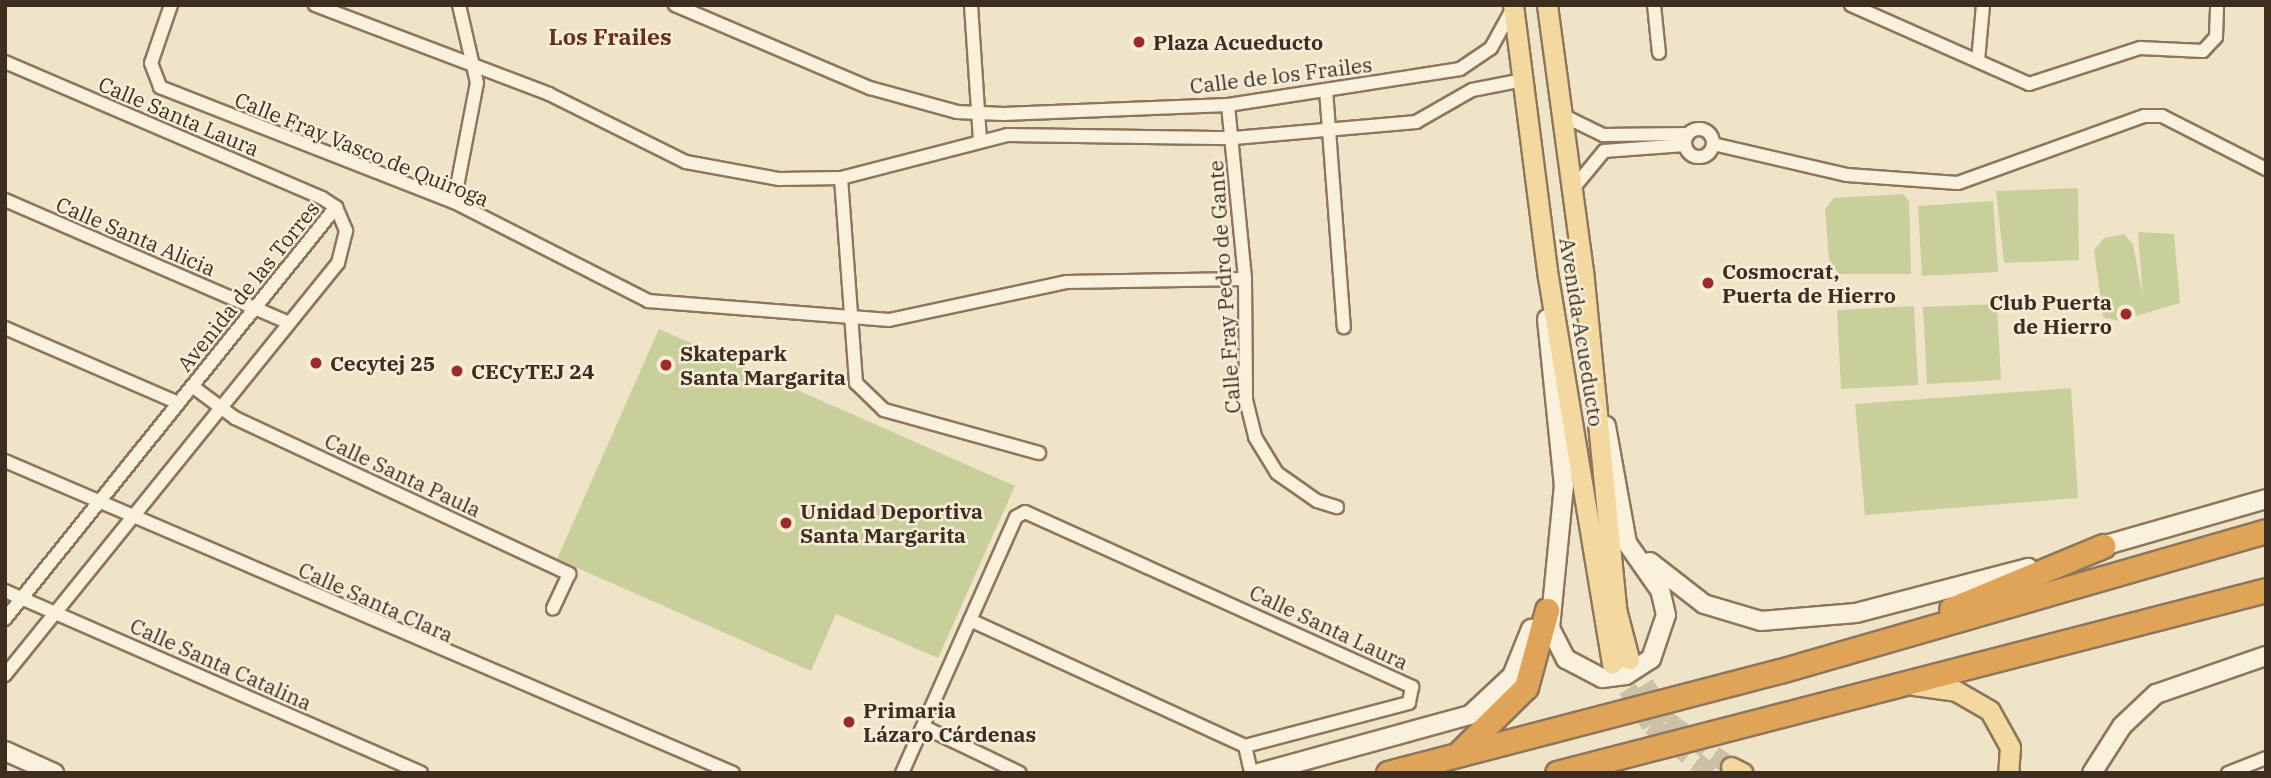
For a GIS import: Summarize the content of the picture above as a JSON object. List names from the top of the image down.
{
  "streets": {
    "main road": ["Avenida Acueducto"],
    "street": [
      "Calle de los Frailes",
      "Calle Santa Laura",
      "Calle Fray Vasco de Quiroga",
      "Calle Santa Alicia",
      "Avenida de las Torres",
      "Calle Fray Pedro de Gante",
      "Calle Santa Paula",
      "Calle Santa Clara",
      "Calle Santa Catalina"
    ]
  },
  "crossings": [
    ["Calle de los Frailes", "Calle Fray Pedro de Gante"],
    ["Calle de los Frailes", "Avenida Acueducto"],
    ["Calle Santa Laura", "Avenida de las Torres"],
    ["Calle Fray Vasco de Quiroga", "Calle Fray Pedro de Gante"],
    ["Calle Santa Alicia", "Avenida de las Torres"],
    ["Avenida de las Torres", "Calle Santa Paula"],
    ["Avenida de las Torres", "Calle Santa Clara"],
    ["Avenida de las Torres", "Calle Santa Catalina"]
  ],
  "districts": ["Los Frailes"],
  "places": [
    "Plaza Acueducto",
    "Cosmocrat, Puerta de Hierro",
    "Club Puerta de Hierro",
    "Cecytej 25",
    "Skatepark Santa Margarita",
    "CECyTEJ 24",
    "Unidad Deportiva Santa Margarita",
    "Primaria Lázaro Cárdenas"
  ]
}
